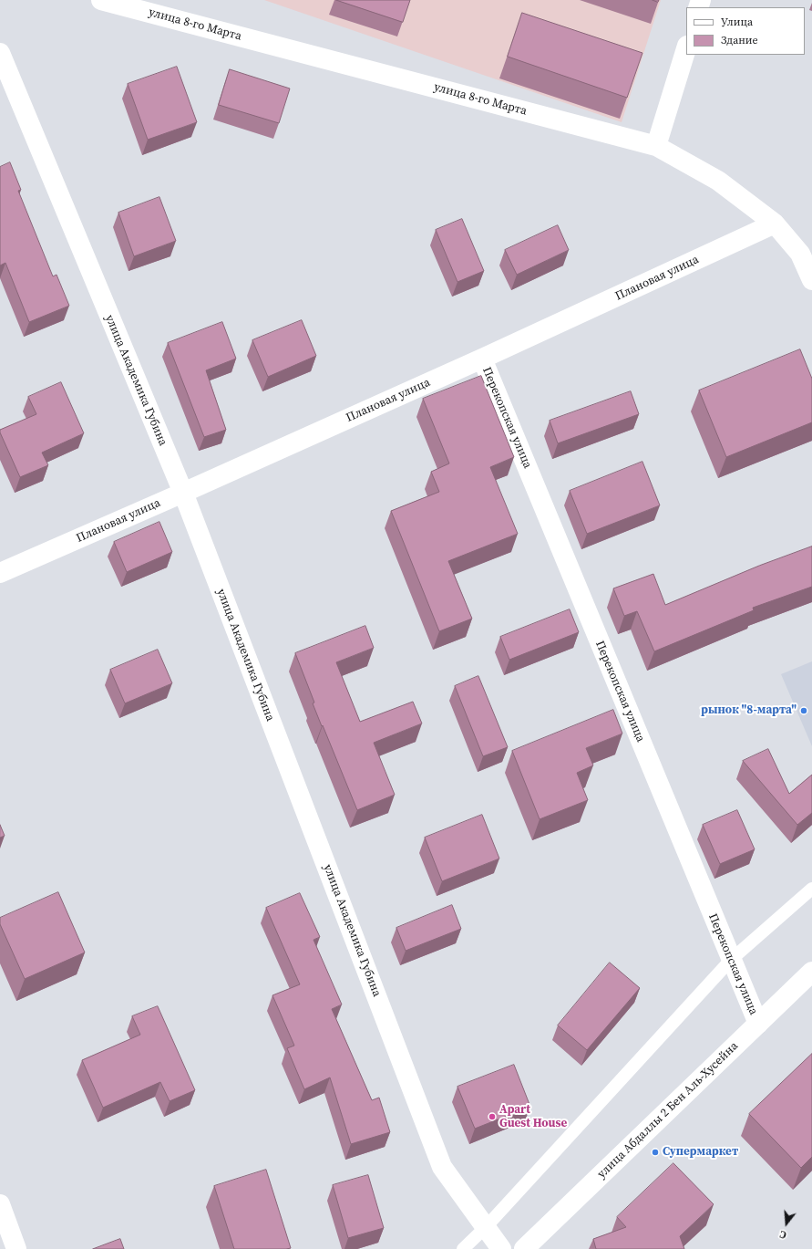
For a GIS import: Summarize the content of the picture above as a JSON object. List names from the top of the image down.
{
  "streets": {
    "street": [
      "улица 8-го Марта",
      "Плановая улица",
      "улица Академика Губина",
      "Перекопская улица",
      "улица Абдаллы 2 Бен Аль-Хусейна"
    ]
  },
  "crossings": [
    ["улица 8-го Марта", "Плановая улица"],
    ["Плановая улица", "улица Академика Губина"],
    ["Плановая улица", "Перекопская улица"],
    ["Перекопская улица", "улица Абдаллы 2 Бен Аль-Хусейна"]
  ],
  "places": ["рынок \"8-марта\"", "Apart Guest House", "Супермаркет"],
  "legend": ["Улица", "Здание"],
  "north": "bottom"
}
